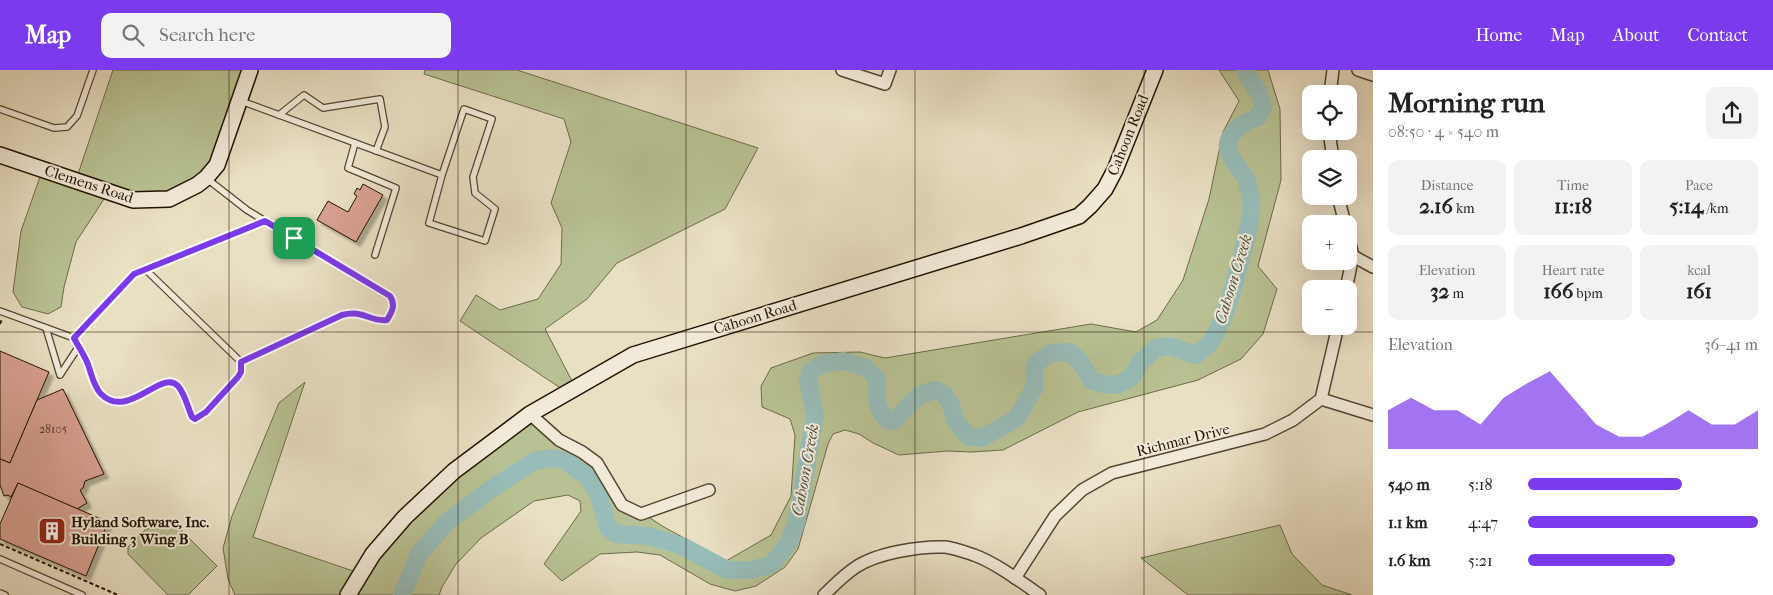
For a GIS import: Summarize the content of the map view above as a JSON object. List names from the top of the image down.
{
  "streets": {
    "street": ["Cahoon Road", "Clemens Road", "Richmar Drive"]
  },
  "water": ["Cahoon Creek"],
  "places": {
    "building": ["Hyland Software, Inc. Building 3 Wing B"]
  },
  "house_numbers": ["28105"],
  "page": {
    "header": "Map",
    "search": "Search here",
    "nav": [
      "Home",
      "Map",
      "About",
      "Contact"
    ],
    "heading": ["Morning run", "08:50 · 4 × 540 m"],
    "map_buttons": ["+", "−"],
    "stats": [
      ["Distance", "2.16 km"],
      ["Time", "11:18"],
      ["Pace", "5:14 /km"],
      ["Elevation", "32 m"],
      ["Heart rate", "166 bpm"],
      ["kcal", "161"]
    ],
    "chart": ["Elevation", "36–41 m"],
    "list": [
      {
        "name": "540 m",
        "note": "5:18"
      },
      {
        "name": "1.1 km",
        "note": "4:47"
      },
      {
        "name": "1.6 km",
        "note": "5:21"
      }
    ]
  }
}
